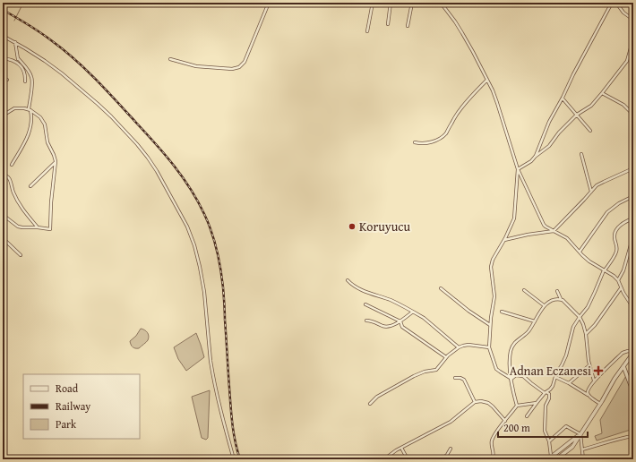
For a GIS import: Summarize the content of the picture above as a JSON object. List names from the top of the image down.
{
  "places": {
    "other": ["Koruyucu"],
    "health": ["Adnan Eczanesi"]
  },
  "legend": ["Road", "Railway", "Park"],
  "scale_bar": "200 m"
}
